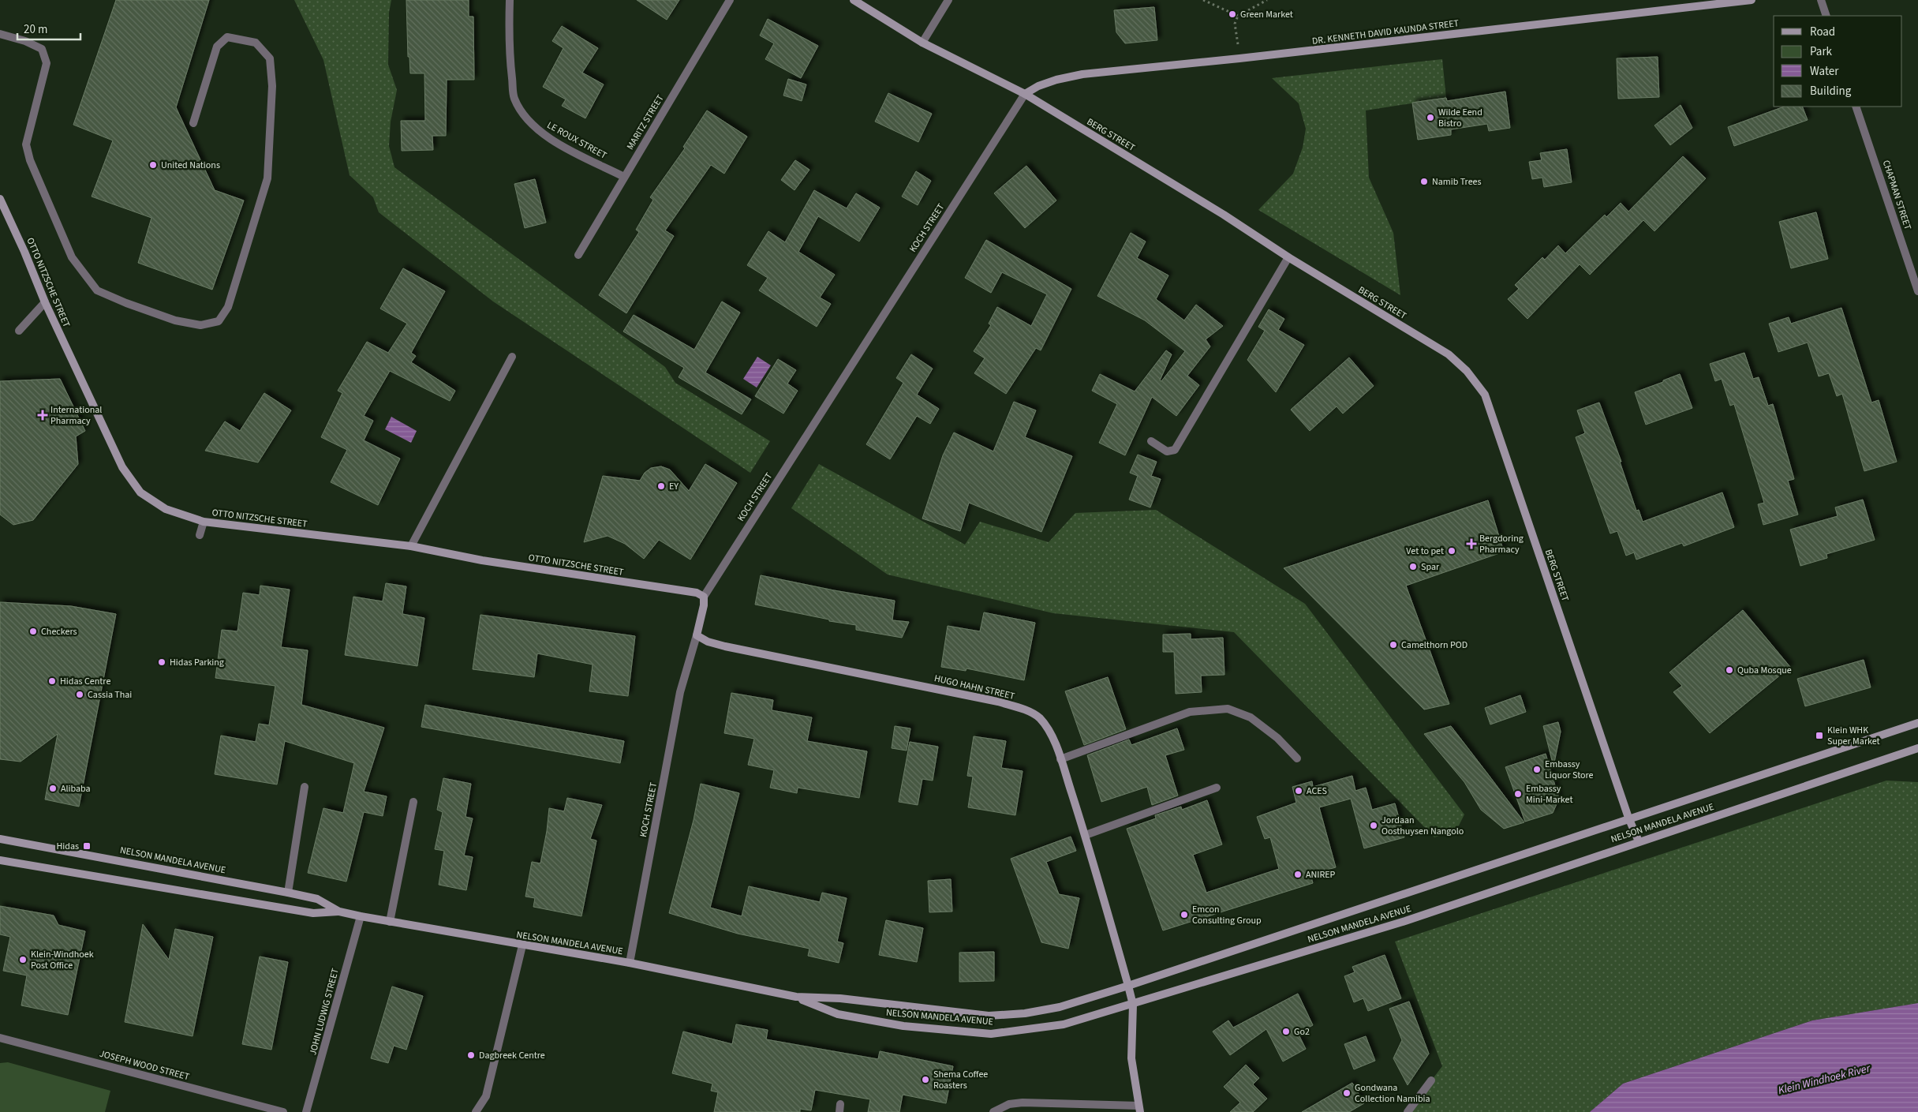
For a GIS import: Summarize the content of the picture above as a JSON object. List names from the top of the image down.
{
  "streets": {
    "street": [
      "DR. KENNETH DAVID KAUNDA STREET",
      "MARITZ STREET",
      "BERG STREET",
      "LE ROUX STREET",
      "CHAPMAN STREET",
      "KOCH STREET",
      "OTTO NITZSCHE STREET",
      "HUGO HAHN STREET",
      "NELSON MANDELA AVENUE",
      "JOHN LUDWIG STREET",
      "JOSEPH WOOD STREET"
    ]
  },
  "crossings": [
    ["DR. KENNETH DAVID KAUNDA STREET", "BERG STREET"],
    ["DR. KENNETH DAVID KAUNDA STREET", "KOCH STREET"],
    ["MARITZ STREET", "LE ROUX STREET"],
    ["BERG STREET", "KOCH STREET"],
    ["BERG STREET", "NELSON MANDELA AVENUE"],
    ["KOCH STREET", "OTTO NITZSCHE STREET"],
    ["KOCH STREET", "HUGO HAHN STREET"],
    ["KOCH STREET", "NELSON MANDELA AVENUE"],
    ["HUGO HAHN STREET", "NELSON MANDELA AVENUE"],
    ["NELSON MANDELA AVENUE", "JOHN LUDWIG STREET"]
  ],
  "water": ["Klein Windhoek River"],
  "places": {
    "other": [
      "Green Market",
      "Wilde Eend Bistro",
      "United Nations",
      "Namib Trees",
      "EY",
      "Vet to pet",
      "Spar",
      "Checkers",
      "Camelthorn POD",
      "Hidas Parking",
      "Quba Mosque",
      "Hidas Centre",
      "Cassia Thai",
      "Embassy Liquor Store",
      "Alibaba",
      "ACES",
      "Embassy Mini-Market",
      "Jordaan Oosthuysen Nangolo",
      "ANIREP",
      "Emcon Consulting Group",
      "Klein-Windhoek Post Office",
      "Go2",
      "Dagbreek Centre",
      "Shema Coffee Roasters",
      "Gondwana Collection Namibia"
    ],
    "health": ["International Pharmacy", "Bergdoring Pharmacy"],
    "transit": ["Klein WHK Super Market", "Hidas"]
  },
  "legend": [
    "Road",
    "Park",
    "Water",
    "Building"
  ],
  "scale_bar": "20 m"
}
